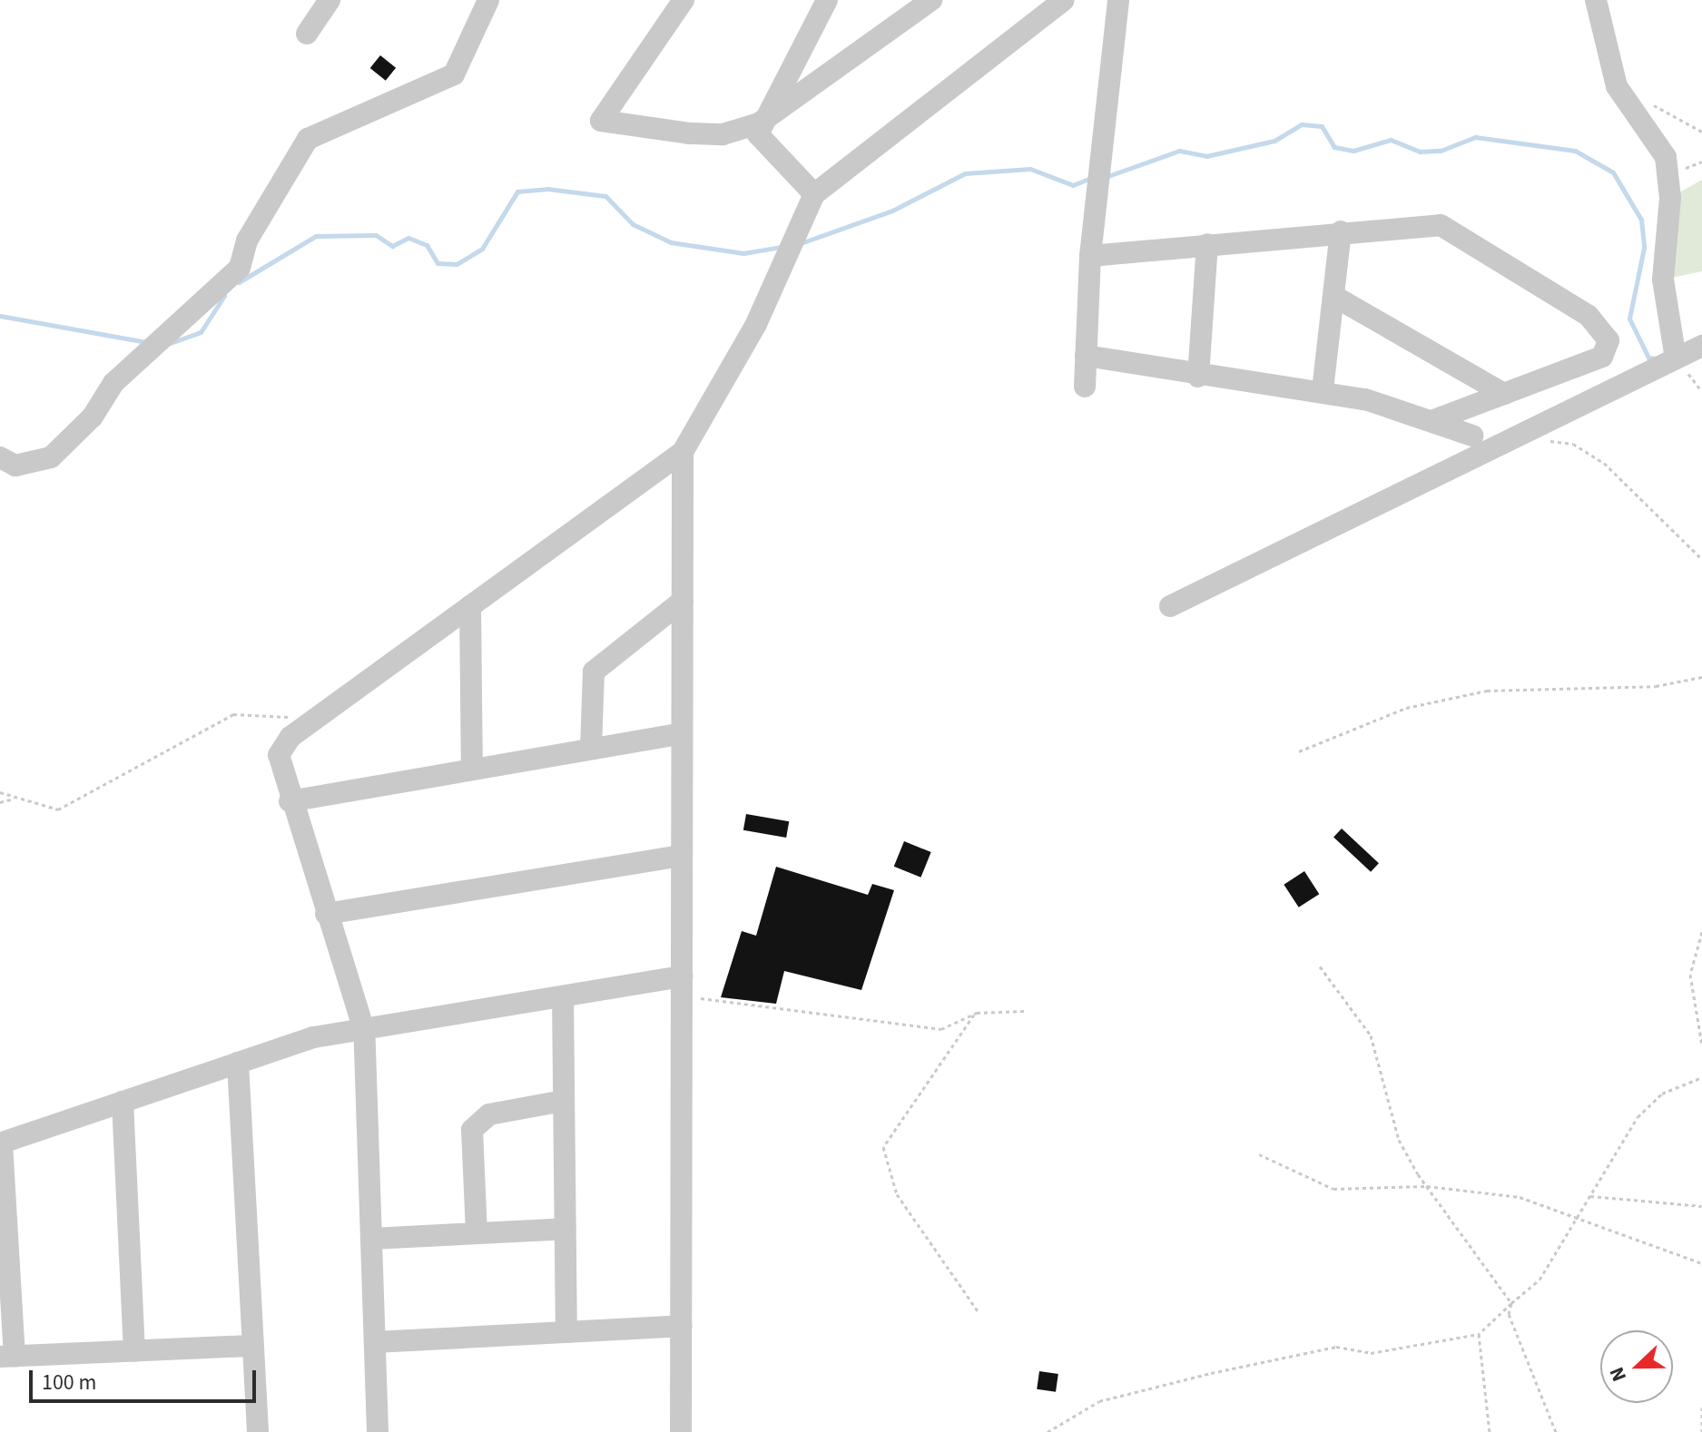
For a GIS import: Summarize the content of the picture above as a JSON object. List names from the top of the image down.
{
  "scale_bar": "100 m",
  "north": "left"
}
